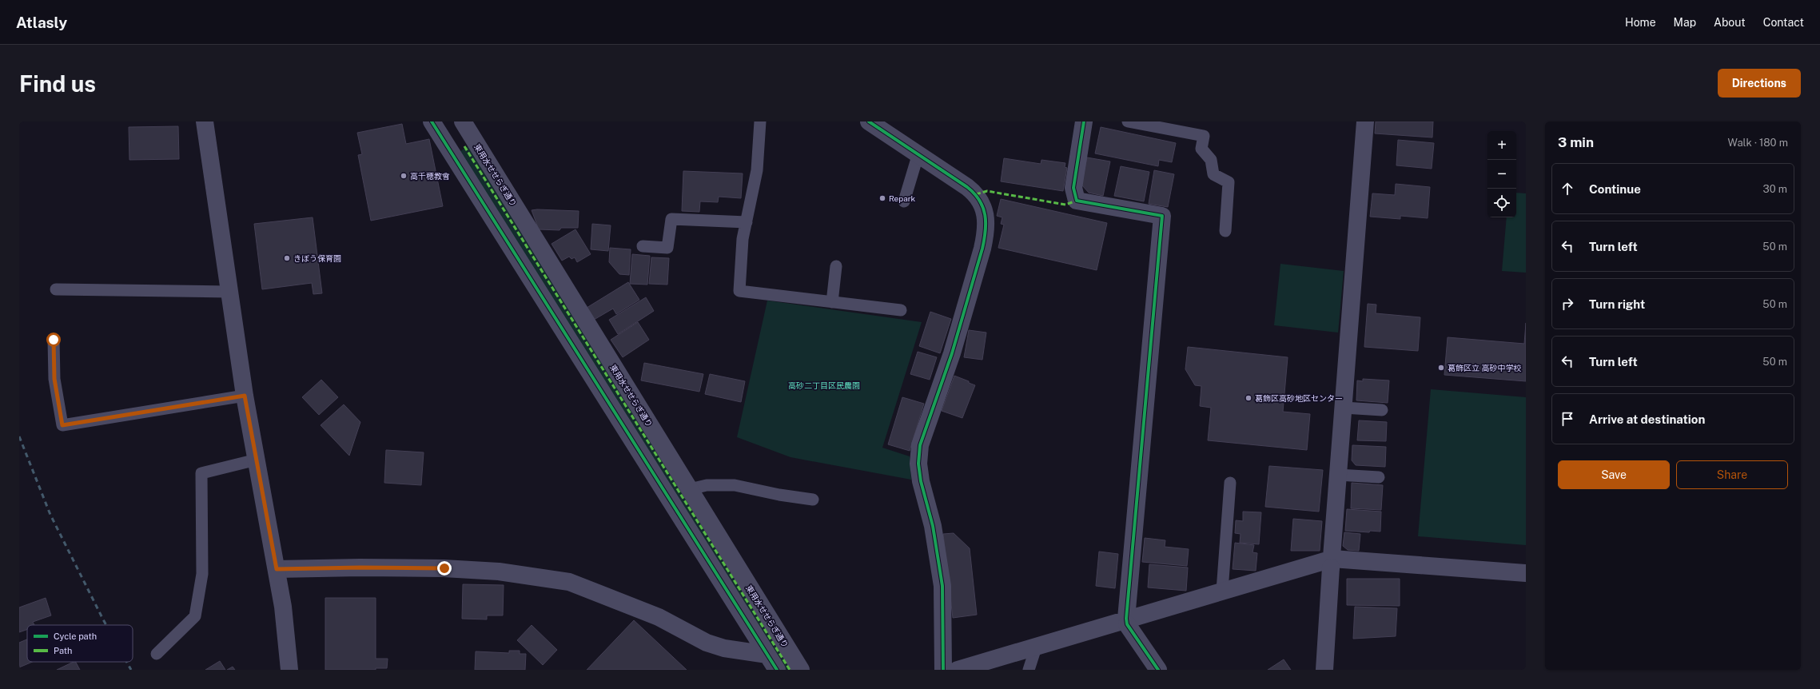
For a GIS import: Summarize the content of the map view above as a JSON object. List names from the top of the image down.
{
  "streets": {
    "street": ["東用水せせらぎ通り"]
  },
  "parks": ["高砂二丁目区民農園"],
  "places": [
    "高千穂教會",
    "Repark",
    "きぼう保育園",
    "葛飾区立 高砂中学校",
    "葛飾区高砂地区センター"
  ],
  "legend": ["Cycle path", "Path"],
  "page": {
    "header": "Atlasly",
    "nav": [
      "Home",
      "Map",
      "About",
      "Contact"
    ],
    "buttons": [
      "Directions",
      ["Save", "Share"]
    ],
    "title": "Find us",
    "heading": ["3 min", "Walk · 180 m"],
    "map_buttons": ["+", "−"],
    "list": [
      ["Continue", "30 m"],
      ["Turn left", "50 m"],
      ["Turn right", "50 m"],
      ["Turn left", "50 m"],
      "Arrive at destination"
    ]
  }
}
